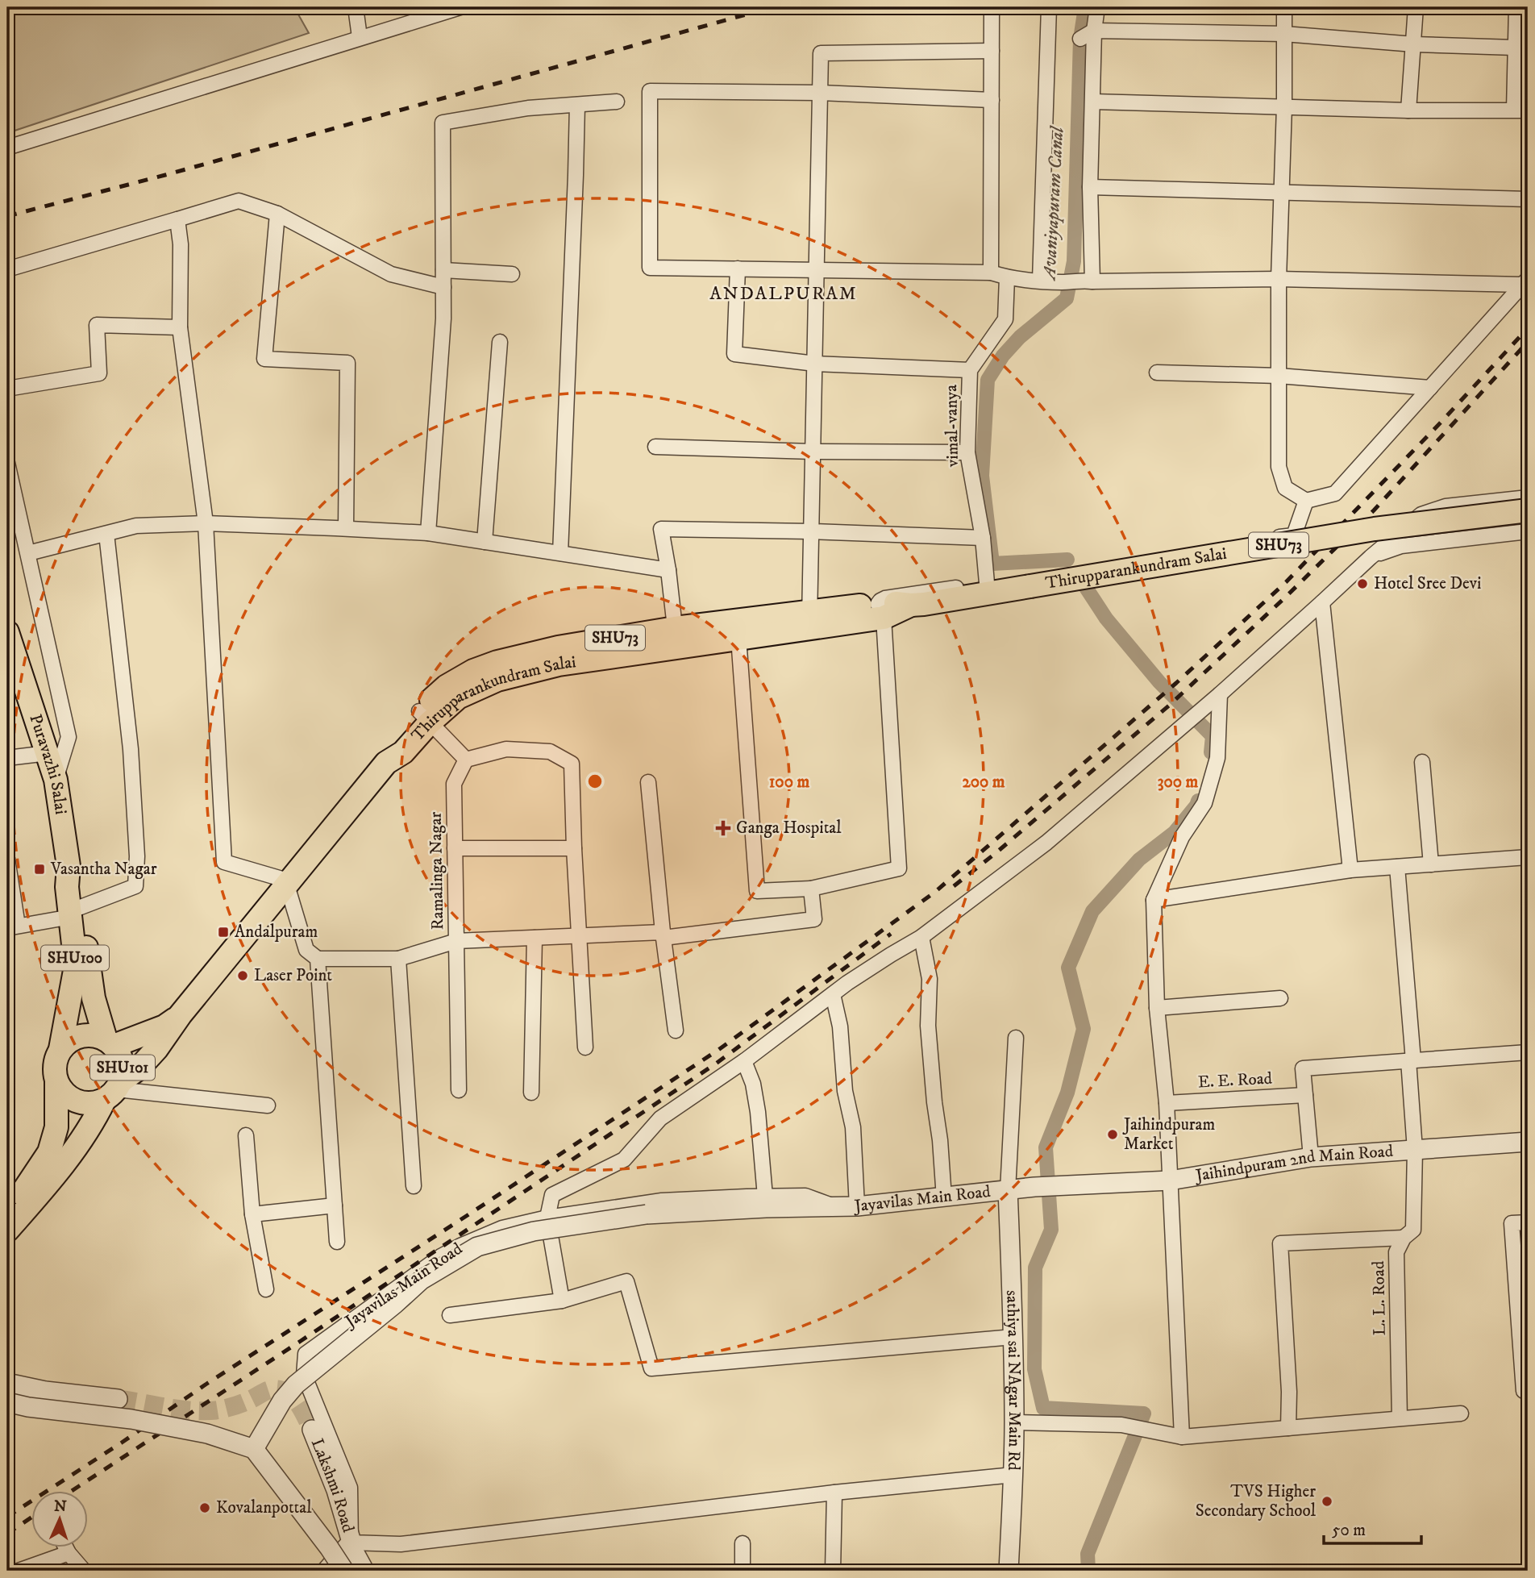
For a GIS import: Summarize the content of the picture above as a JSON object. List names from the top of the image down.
{
  "streets": {
    "main road": [
      "SHU73",
      "Thirupparankundram Salai",
      "Puravazhi Salai",
      "SHU100",
      "SHU101"
    ],
    "street": [
      "vimal-vanya",
      "Ramalinga Nagar",
      "E. E. Road",
      "Jaihindpuram 2nd Main Road",
      "Jayavilas Main Road",
      "L. L. Road",
      "sathiya sai NAgar Main Rd",
      "Lakshmi Road"
    ]
  },
  "crossings": [
    ["Thirupparankundram Salai", "Puravazhi Salai"],
    ["Thirupparankundram Salai", "SHU101"],
    ["Puravazhi Salai", "SHU101"],
    ["Jaihindpuram 2nd Main Road", "Jayavilas Main Road"],
    ["Jaihindpuram 2nd Main Road", "L. L. Road"],
    ["Jayavilas Main Road", "sathiya sai NAgar Main Rd"],
    ["Jayavilas Main Road", "Lakshmi Road"]
  ],
  "districts": ["ANDALPURAM"],
  "water": ["Avaniyapuram Canal"],
  "places": {
    "other": [
      "Hotel Sree Devi",
      "Laser Point",
      "Jaihindpuram Market",
      "TVS Higher Secondary School",
      "Kovalanpottal"
    ],
    "health": ["Ganga Hospital"],
    "transit": ["Vasantha Nagar", "Andalpuram"]
  },
  "scale_bar": "50 m",
  "north": "top",
  "rings": ["100 m", "200 m", "300 m"]
}
